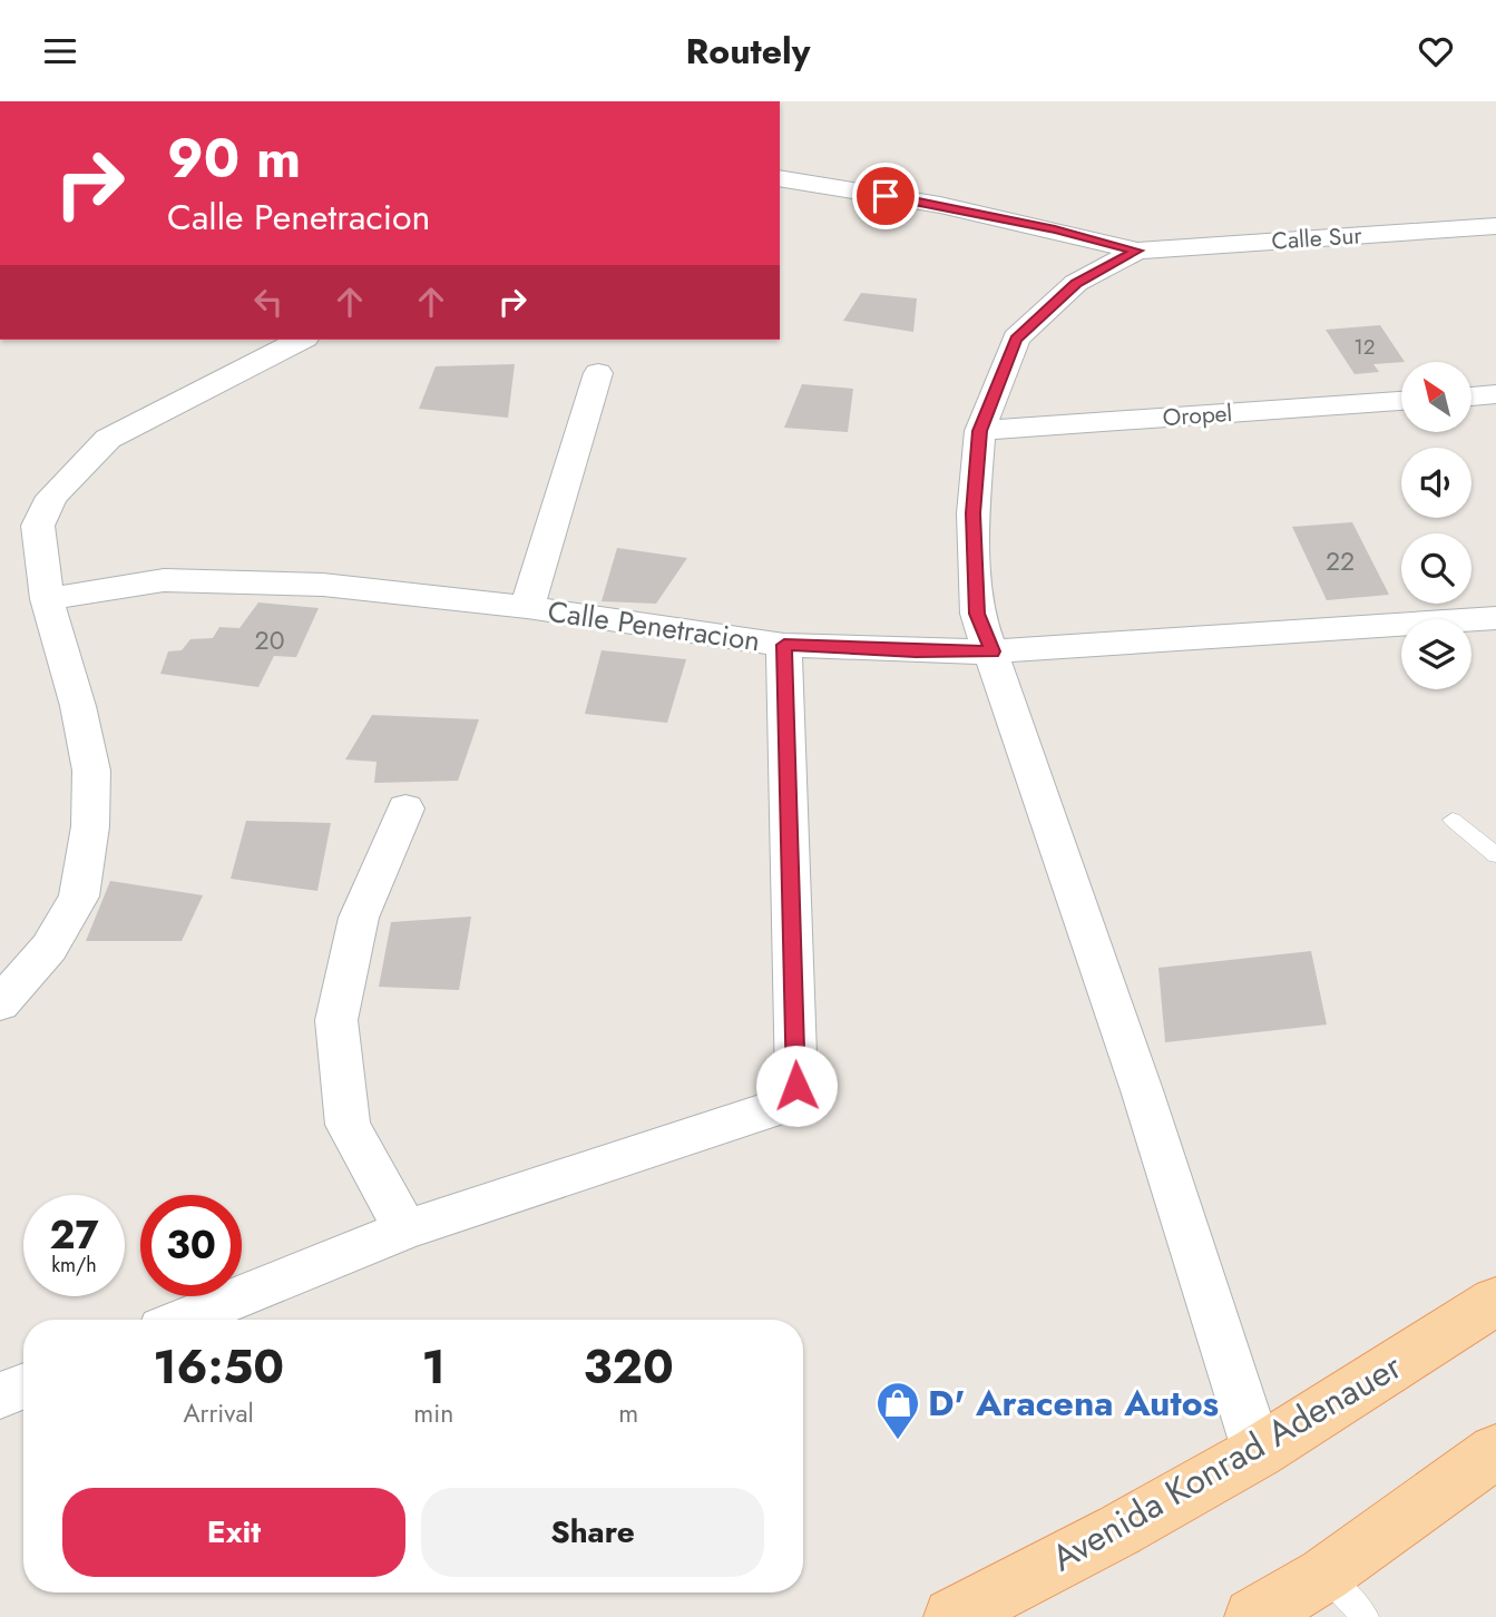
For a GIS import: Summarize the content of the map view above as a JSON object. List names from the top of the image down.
{
  "streets": {
    "main road": ["Avenida Konrad Adenauer"],
    "street": ["Calle Sur", "Oropel", "Calle Penetracion"]
  },
  "places": {
    "shop": ["D' Aracena Autos"]
  },
  "house_numbers": ["12", "22", "20"],
  "north": "top left",
  "page": {
    "header": "Routely",
    "turn": ["90 m", "Calle Penetracion"],
    "speed": "27 km/h",
    "limit": "30",
    "eta": [
      "16:50",
      "Arrival",
      "1",
      "min",
      "320",
      "m"
    ],
    "buttons": ["Exit", "Share"]
  }
}
